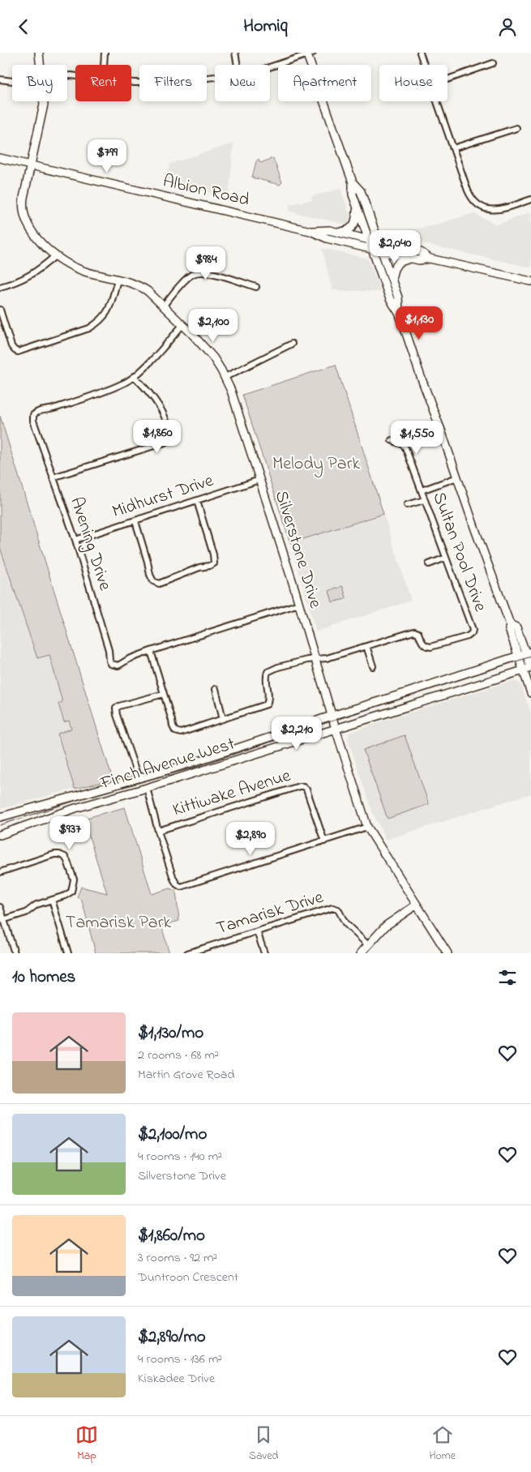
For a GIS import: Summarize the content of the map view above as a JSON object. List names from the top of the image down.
{
  "streets": {
    "main road": ["Albion Road", "Silverstone Drive", "Finch Avenue West"],
    "street": [
      "Midhurst Drive",
      "Avening Drive",
      "Sultan Pool Drive",
      "Kittiwake Avenue",
      "Tamarisk Drive"
    ]
  },
  "crossings": [
    ["Albion Road", "Silverstone Drive"],
    ["Midhurst Drive", "Avening Drive"],
    ["Midhurst Drive", "Silverstone Drive"],
    ["Avening Drive", "Silverstone Drive"],
    ["Silverstone Drive", "Sultan Pool Drive"],
    ["Silverstone Drive", "Finch Avenue West"]
  ],
  "parks": ["Melody Park", "Tamarisk Park"],
  "page": {
    "header": "Homiq",
    "chip": [
      "Buy",
      "Rent",
      "Filters",
      "New",
      "Apartment",
      "House"
    ],
    "price": [
      "$799",
      "$2,040",
      "$984",
      "$1,130",
      "$2,100",
      "$1,860",
      "$1,550",
      "$2,210",
      "$937",
      "$2,890"
    ],
    "heading": "10 homes",
    "list": [
      {
        "name": "$1,130/mo",
        "note": "2 rooms · 68 m² · Martin Grove Road"
      },
      {
        "name": "$2,100/mo",
        "note": "4 rooms · 140 m² · Silverstone Drive"
      },
      {
        "name": "$1,860/mo",
        "note": "3 rooms · 92 m² · Duntroon Crescent"
      },
      {
        "name": "$2,890/mo",
        "note": "4 rooms · 136 m² · Kiskadee Drive"
      }
    ],
    "tabs": ["Map", "Saved", "Home"]
  }
}
